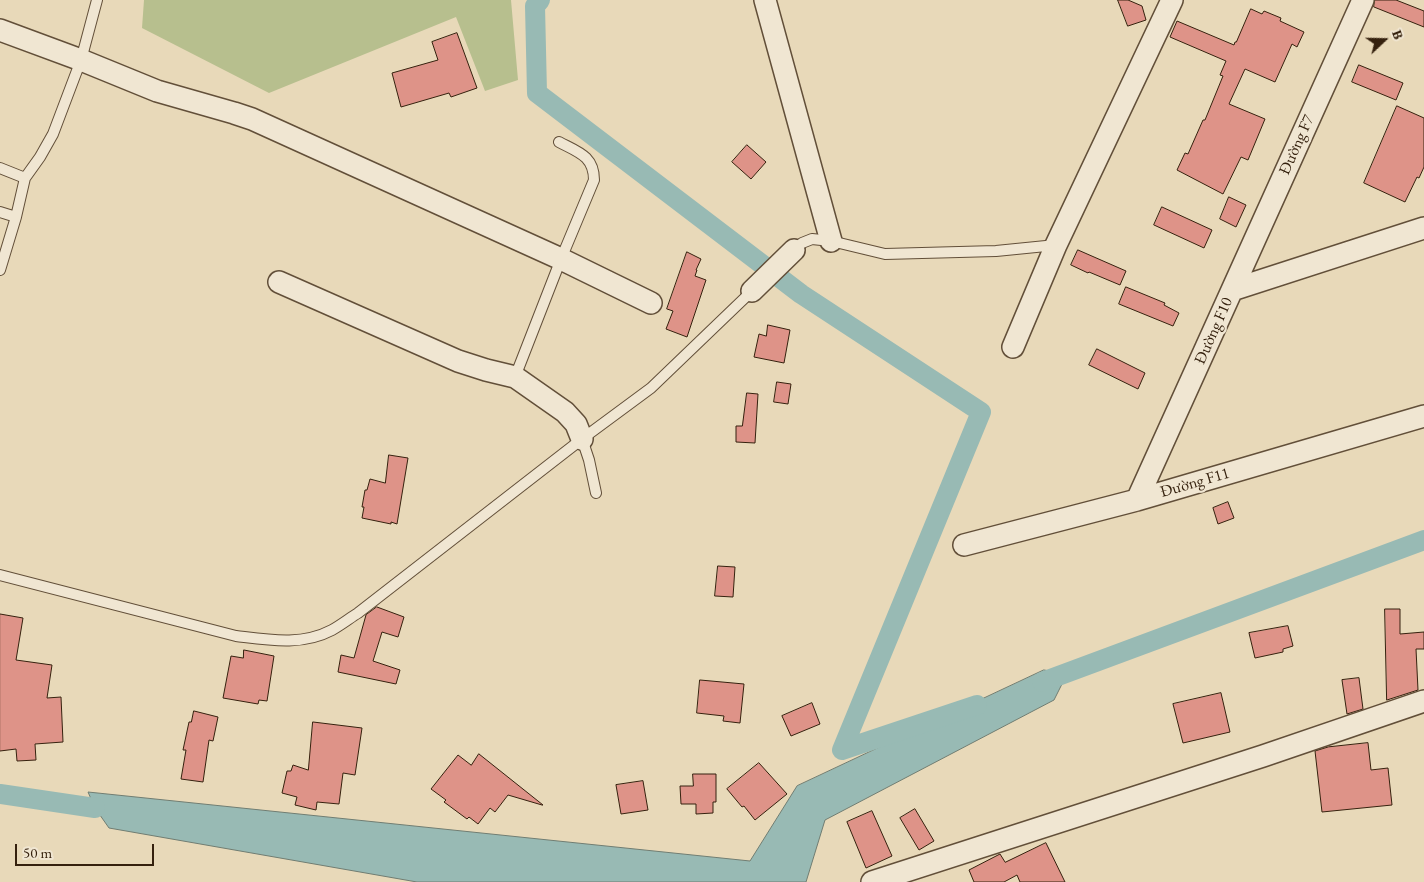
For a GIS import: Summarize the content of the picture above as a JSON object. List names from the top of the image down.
{
  "streets": {
    "street": ["Đường F7", "Đường F10", "Đường F11"]
  },
  "crossings": [
    ["Đường F7", "Đường F10"],
    ["Đường F10", "Đường F11"]
  ],
  "scale_bar": "50 m",
  "north": "right"
}
